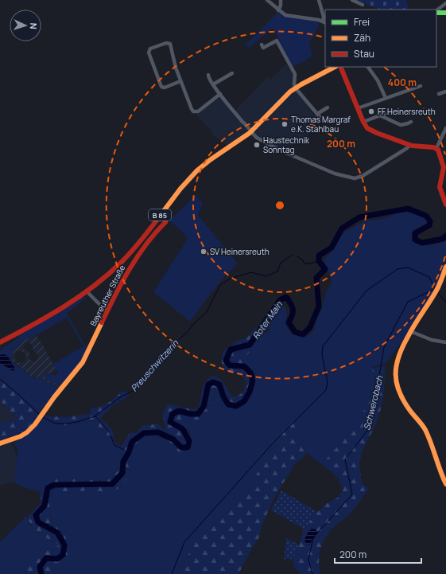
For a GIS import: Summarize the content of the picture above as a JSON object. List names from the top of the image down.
{
  "streets": {
    "street": ["B 85", "Bayreuther Straße"]
  },
  "water": ["Roter Main", "Preuschwitzerin", "Schwerobach"],
  "places": [
    "FF Heinersreuth",
    "Thomas Margraf e.K. Stahlbau",
    "Haustechnik Sonntag",
    "SV Heinersreuth"
  ],
  "legend": ["Frei", "Zäh", "Stau"],
  "scale_bar": "200 m",
  "north": "right",
  "rings": ["400 m", "200 m"]
}
